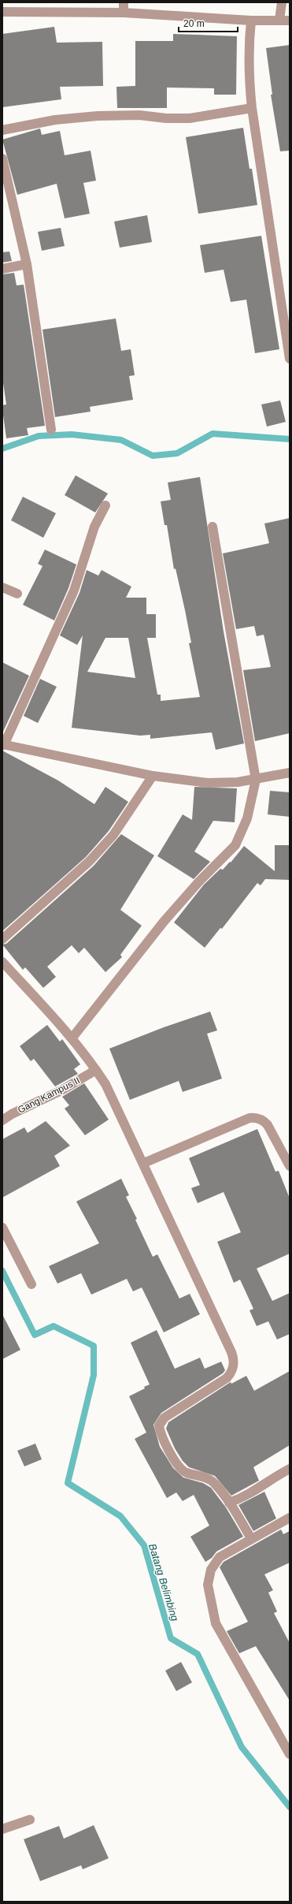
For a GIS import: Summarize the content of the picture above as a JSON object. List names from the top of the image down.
{
  "streets": {
    "street": ["Gang Kampus II"]
  },
  "water": ["Batang Belimbing"],
  "scale_bar": "20 m"
}
